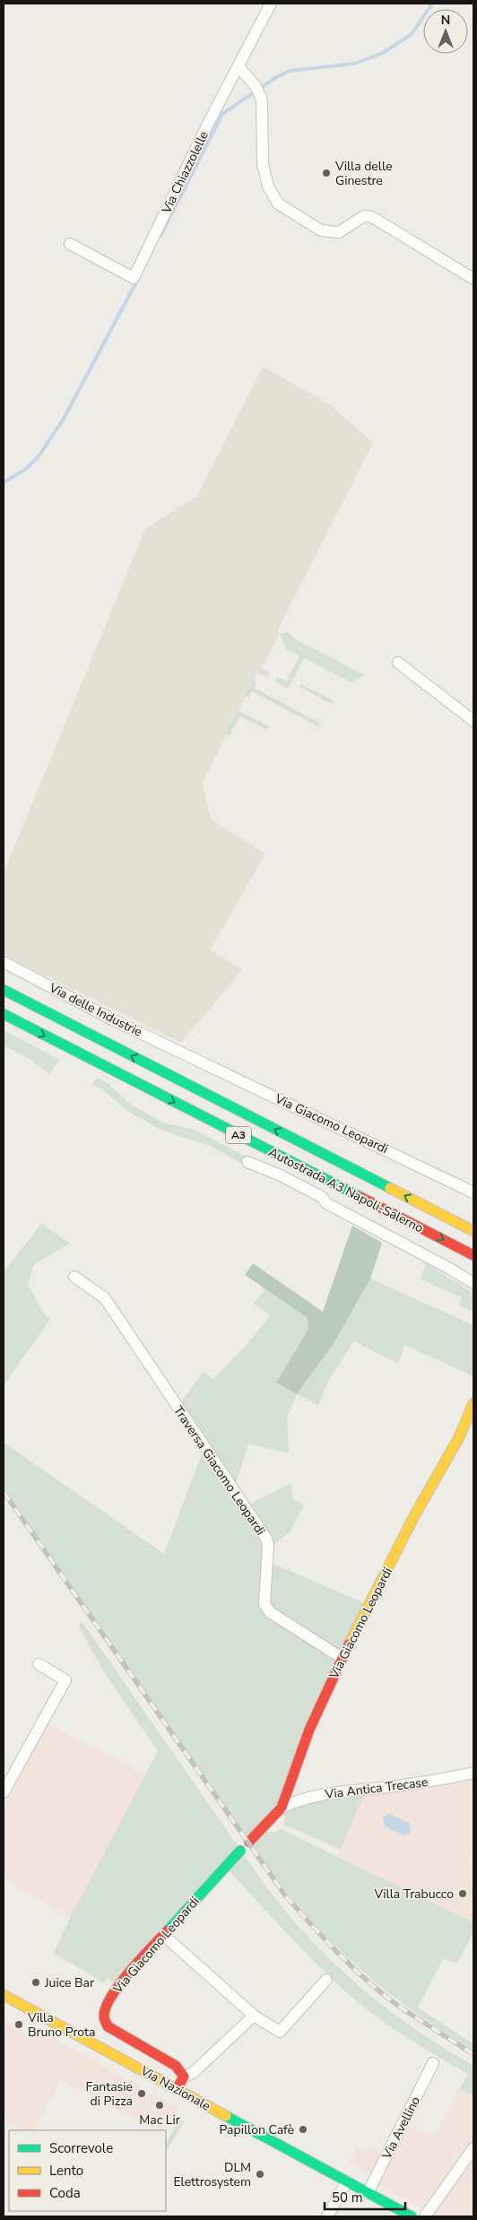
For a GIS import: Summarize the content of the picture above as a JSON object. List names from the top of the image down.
{
  "streets": {
    "main road": [
      "Via Giacomo Leopardi",
      "A3",
      "Autostrada A3 Napoli-Salerno",
      "Via Nazionale"
    ],
    "street": [
      "Via Chiazzolelle",
      "Via delle Industrie",
      "Traversa Giacomo Leopardi",
      "Via Antica Trecase",
      "Via Avellino"
    ]
  },
  "crossings": [
    ["Via delle Industrie", "Via Giacomo Leopardi"],
    ["Via Giacomo Leopardi", "Traversa Giacomo Leopardi"],
    ["Via Giacomo Leopardi", "Via Antica Trecase"],
    ["Via Nazionale", "Via Avellino"]
  ],
  "places": [
    "Villa delle Ginestre",
    "Villa Trabucco",
    "Juice Bar",
    "Villa Bruno Prota",
    "Fantasie di Pizza",
    "Mac Lir",
    "Papillon Cafè",
    "DLM Elettrosystem"
  ],
  "legend": ["Scorrevole", "Lento", "Coda"],
  "scale_bar": "50 m",
  "north": "top"
}
